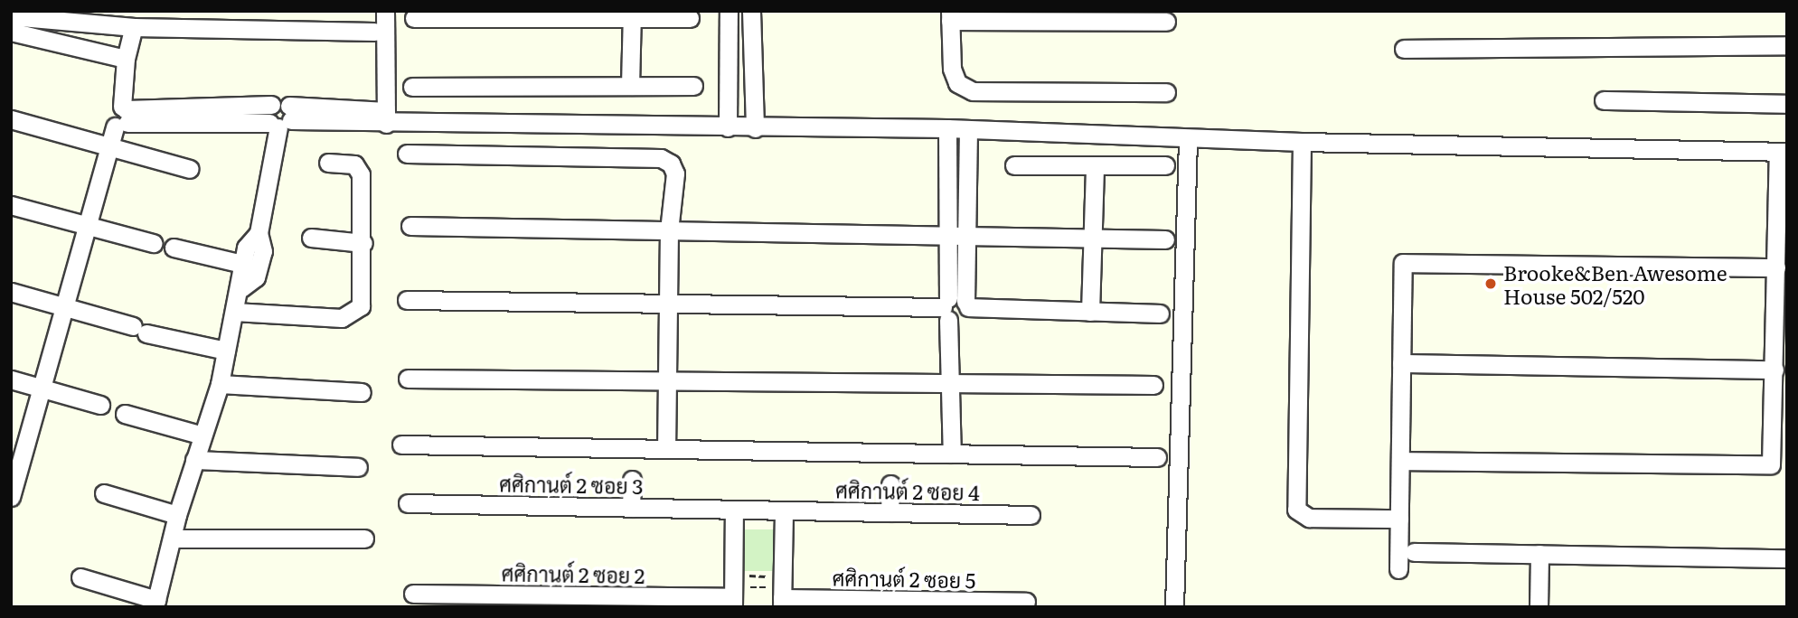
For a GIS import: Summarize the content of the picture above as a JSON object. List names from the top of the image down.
{
  "streets": {
    "street": [
      "ศศิกานต์ 2 ซอย 3",
      "ศศิกานต์ 2 ซอย 4",
      "ศศิกานต์ 2 ซอย 2",
      "ศศิกานต์ 2 ซอย 5"
    ]
  },
  "crossings": [
    ["ศศิกานต์ 2 ซอย 3", "ศศิกานต์ 2 ซอย 4"]
  ],
  "places": ["Brooke&Ben Awesome House 502/520"]
}
